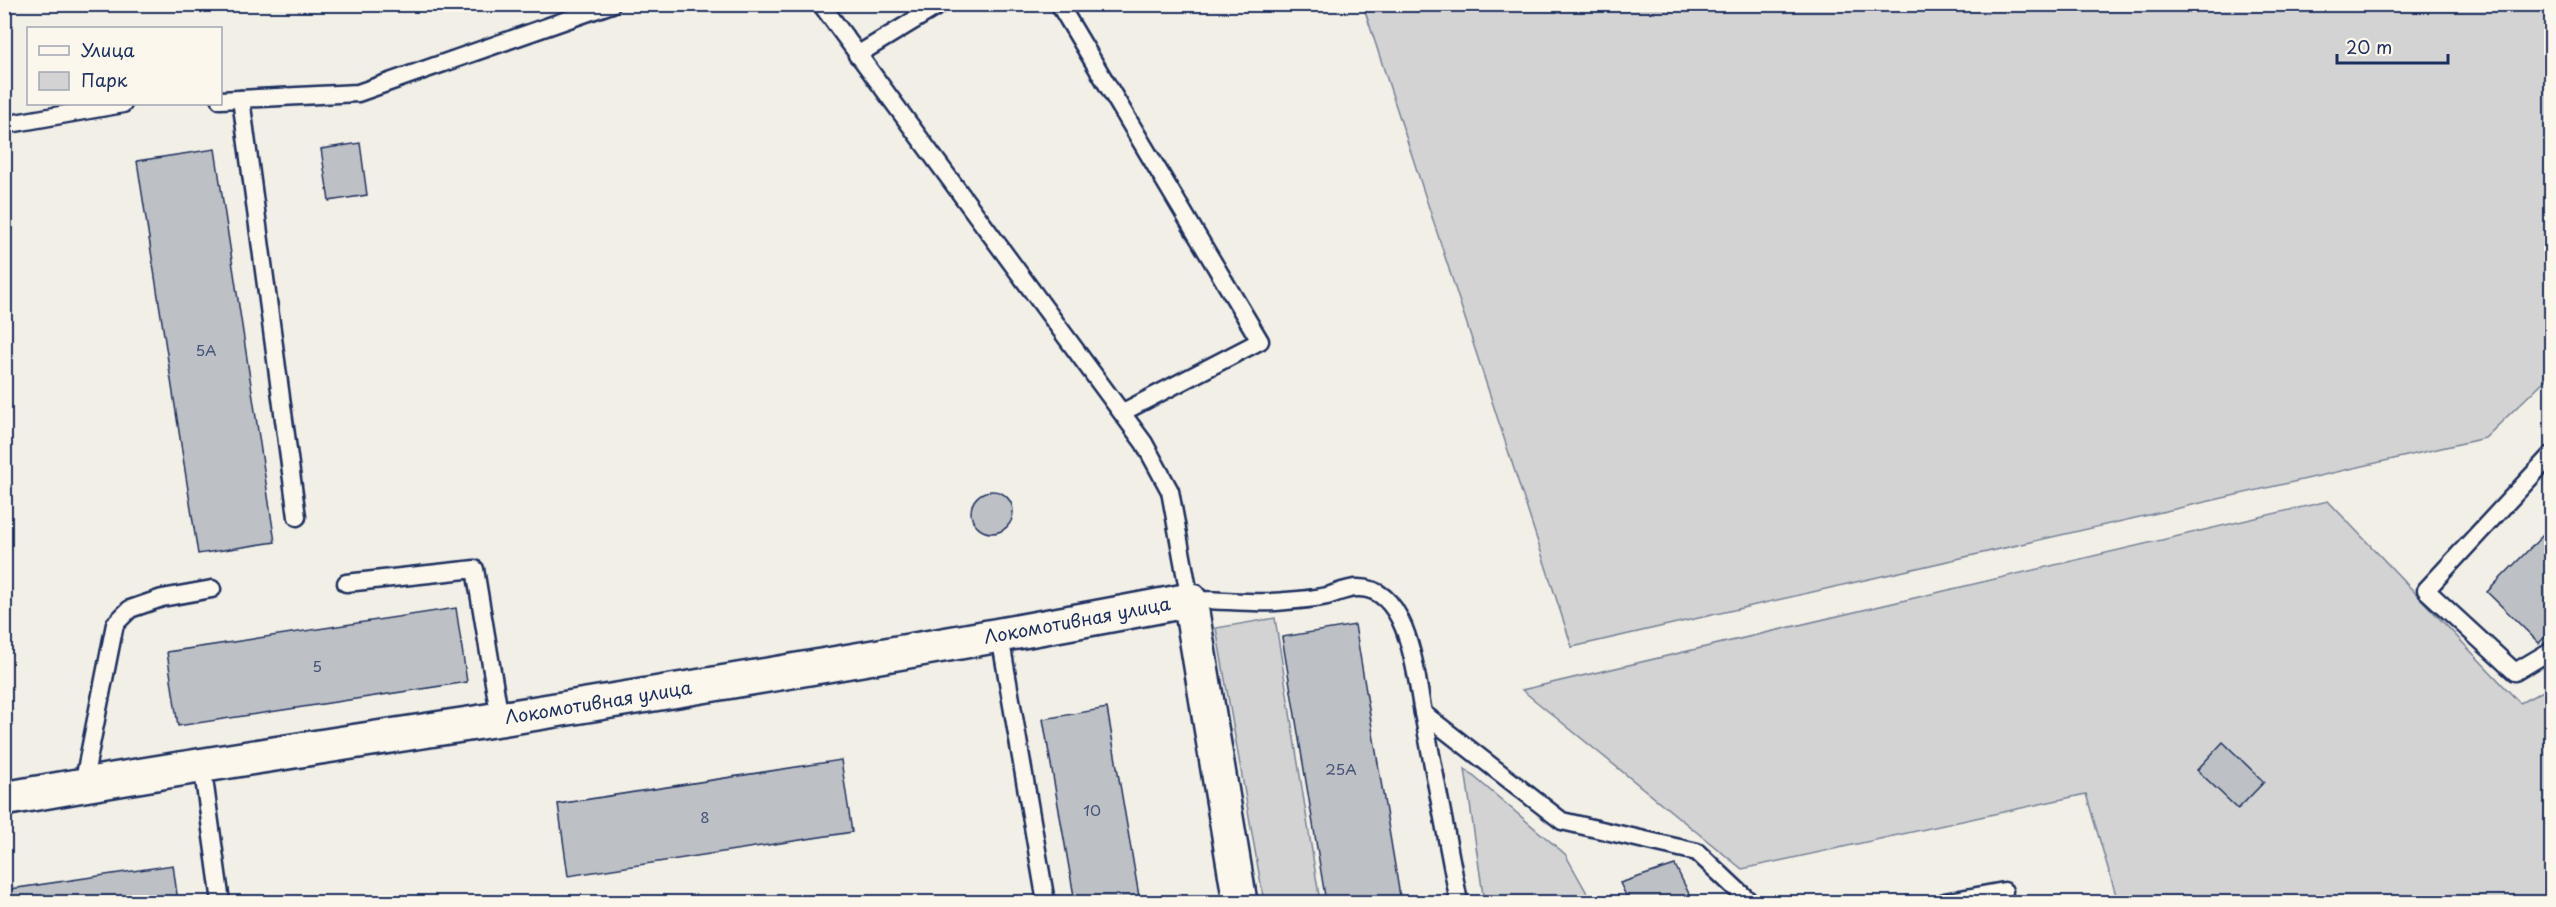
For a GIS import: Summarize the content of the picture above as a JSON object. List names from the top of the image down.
{
  "streets": {
    "street": ["Локомотивная улица"]
  },
  "house_numbers": [
    "5А",
    "5",
    "25А",
    "10",
    "8"
  ],
  "legend": ["Улица", "Парк"],
  "scale_bar": "20 m"
}
